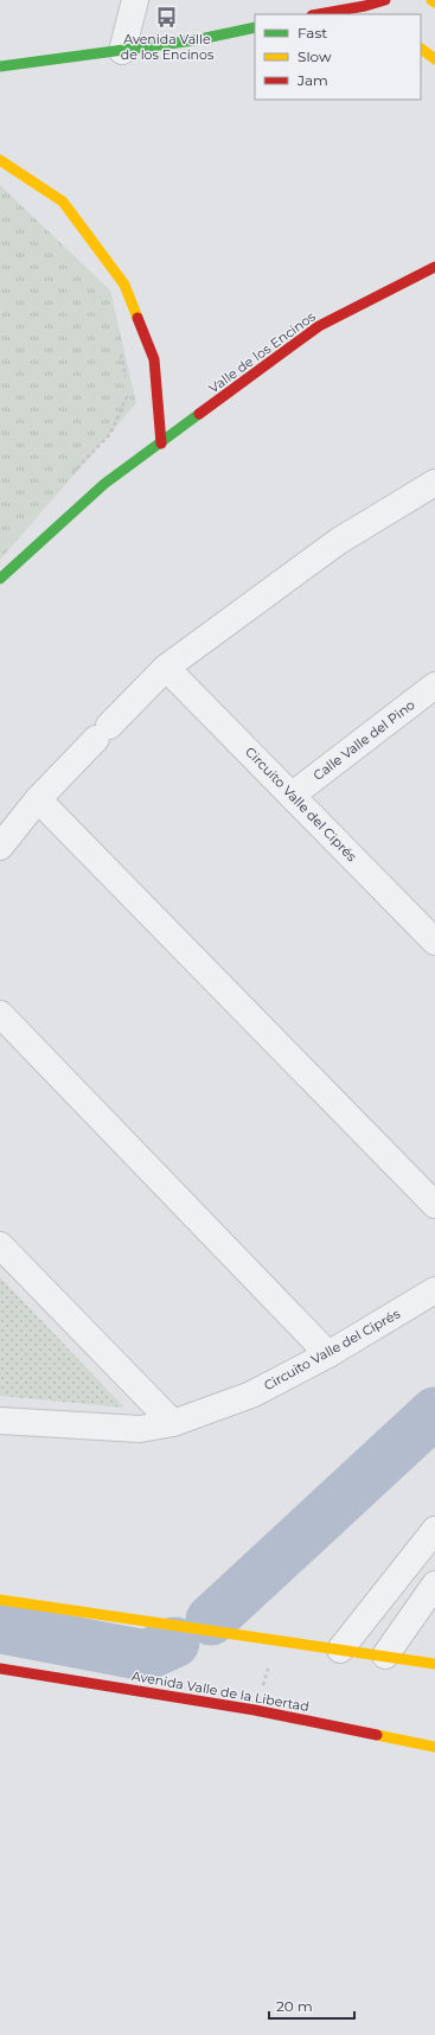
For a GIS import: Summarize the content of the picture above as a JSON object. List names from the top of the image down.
{
  "streets": {
    "street": [
      "Valle de los Encinos",
      "Calle Valle del Pino",
      "Circuito Valle del Ciprés",
      "Avenida Valle de la Libertad"
    ]
  },
  "crossings": [
    ["Calle Valle del Pino", "Circuito Valle del Ciprés"]
  ],
  "places": {
    "bus stop": ["Avenida Valle de los Encinos"]
  },
  "legend": ["Fast", "Slow", "Jam"],
  "scale_bar": "20 m"
}
